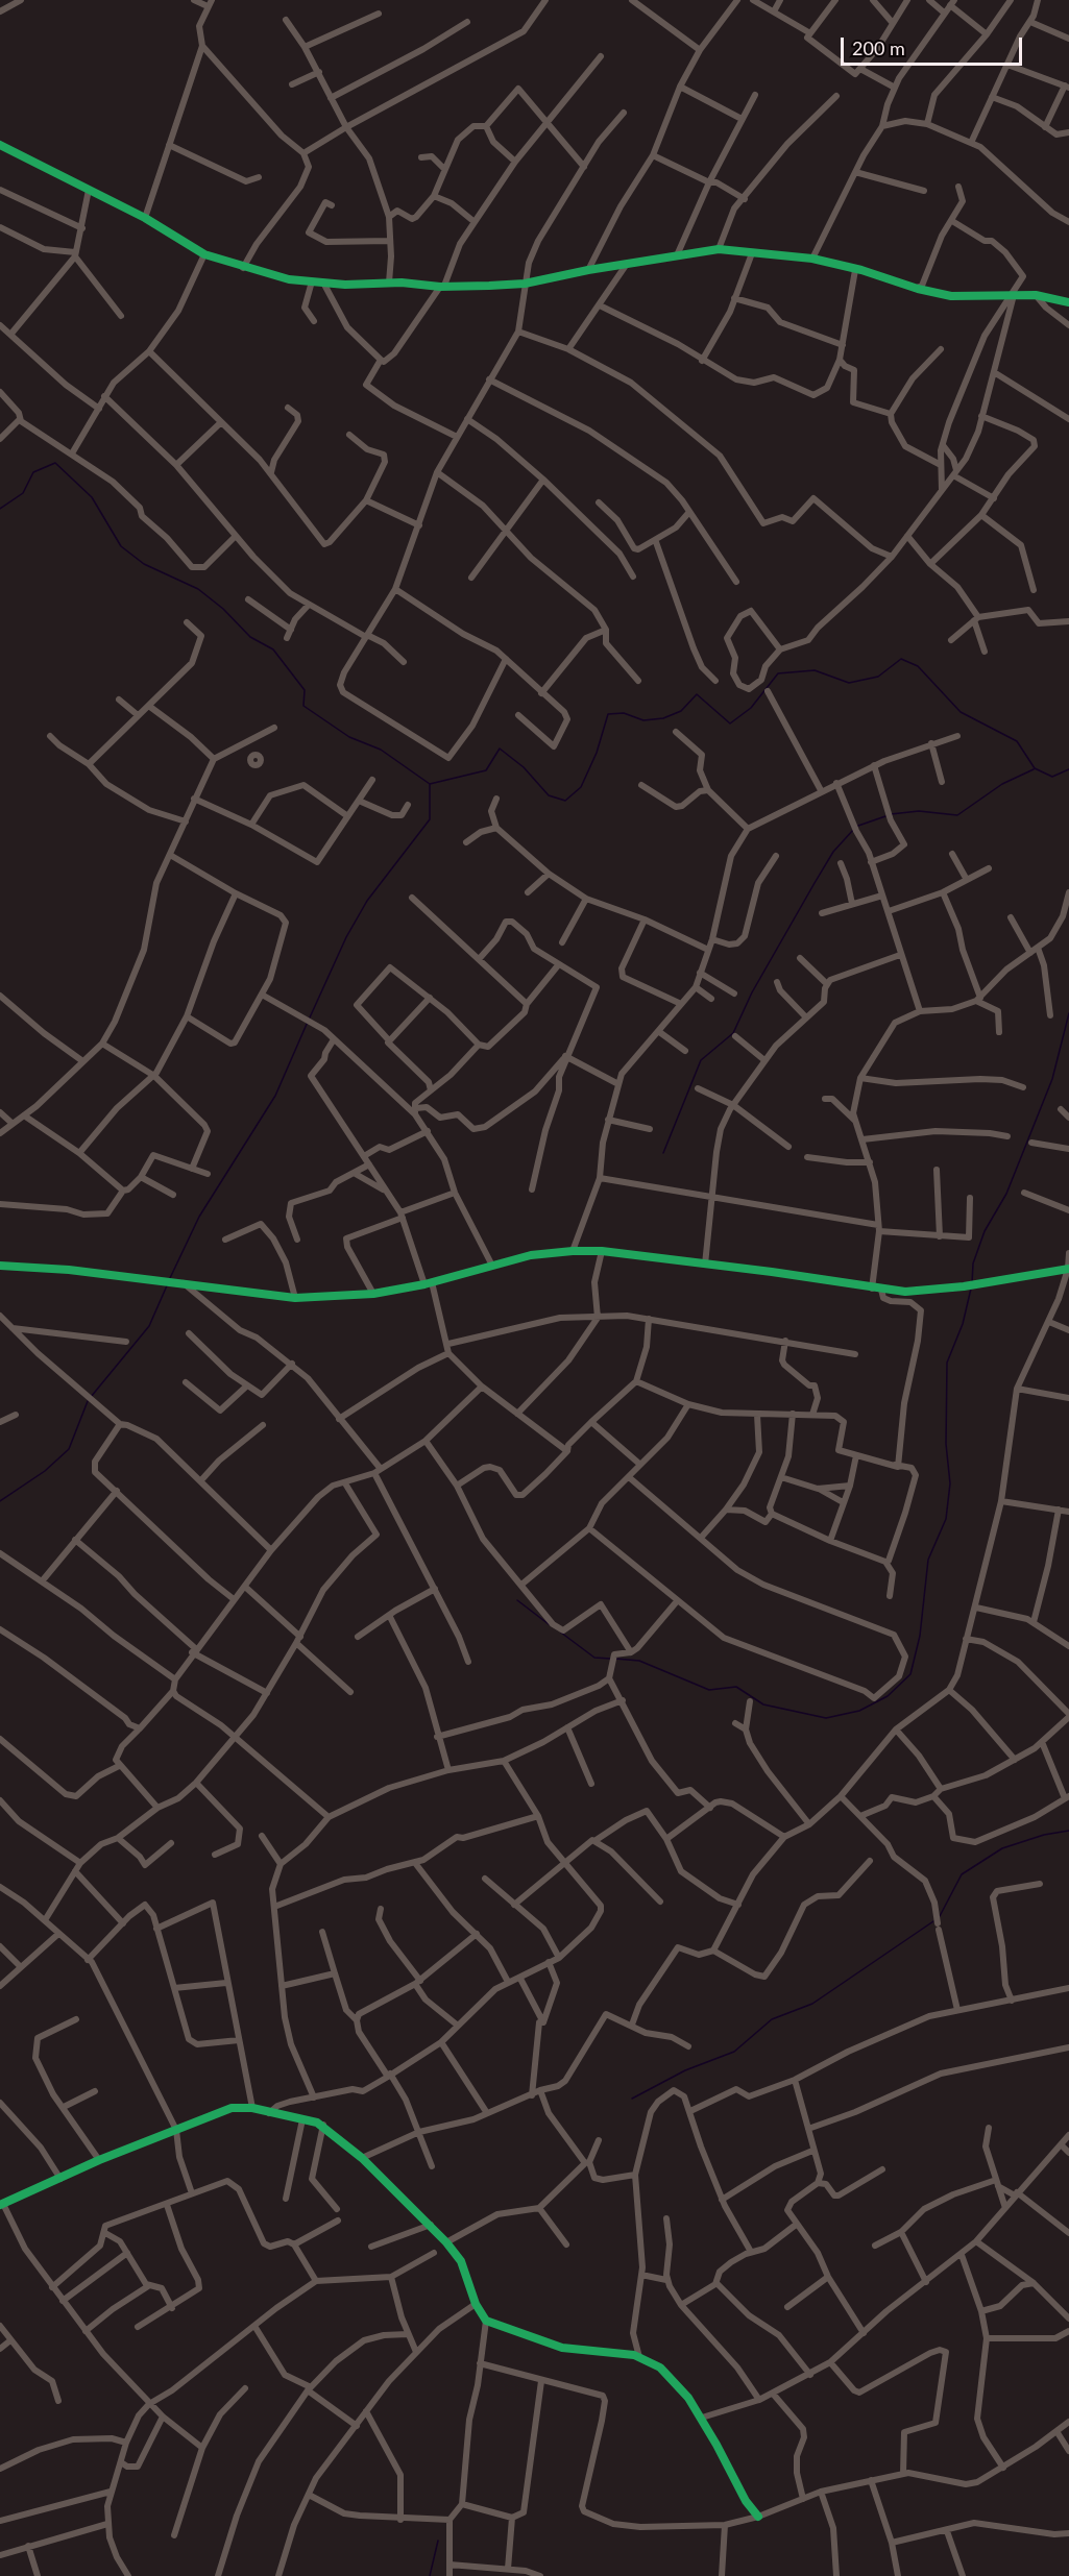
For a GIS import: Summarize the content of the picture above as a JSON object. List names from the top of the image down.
{
  "scale_bar": "200 m"
}
